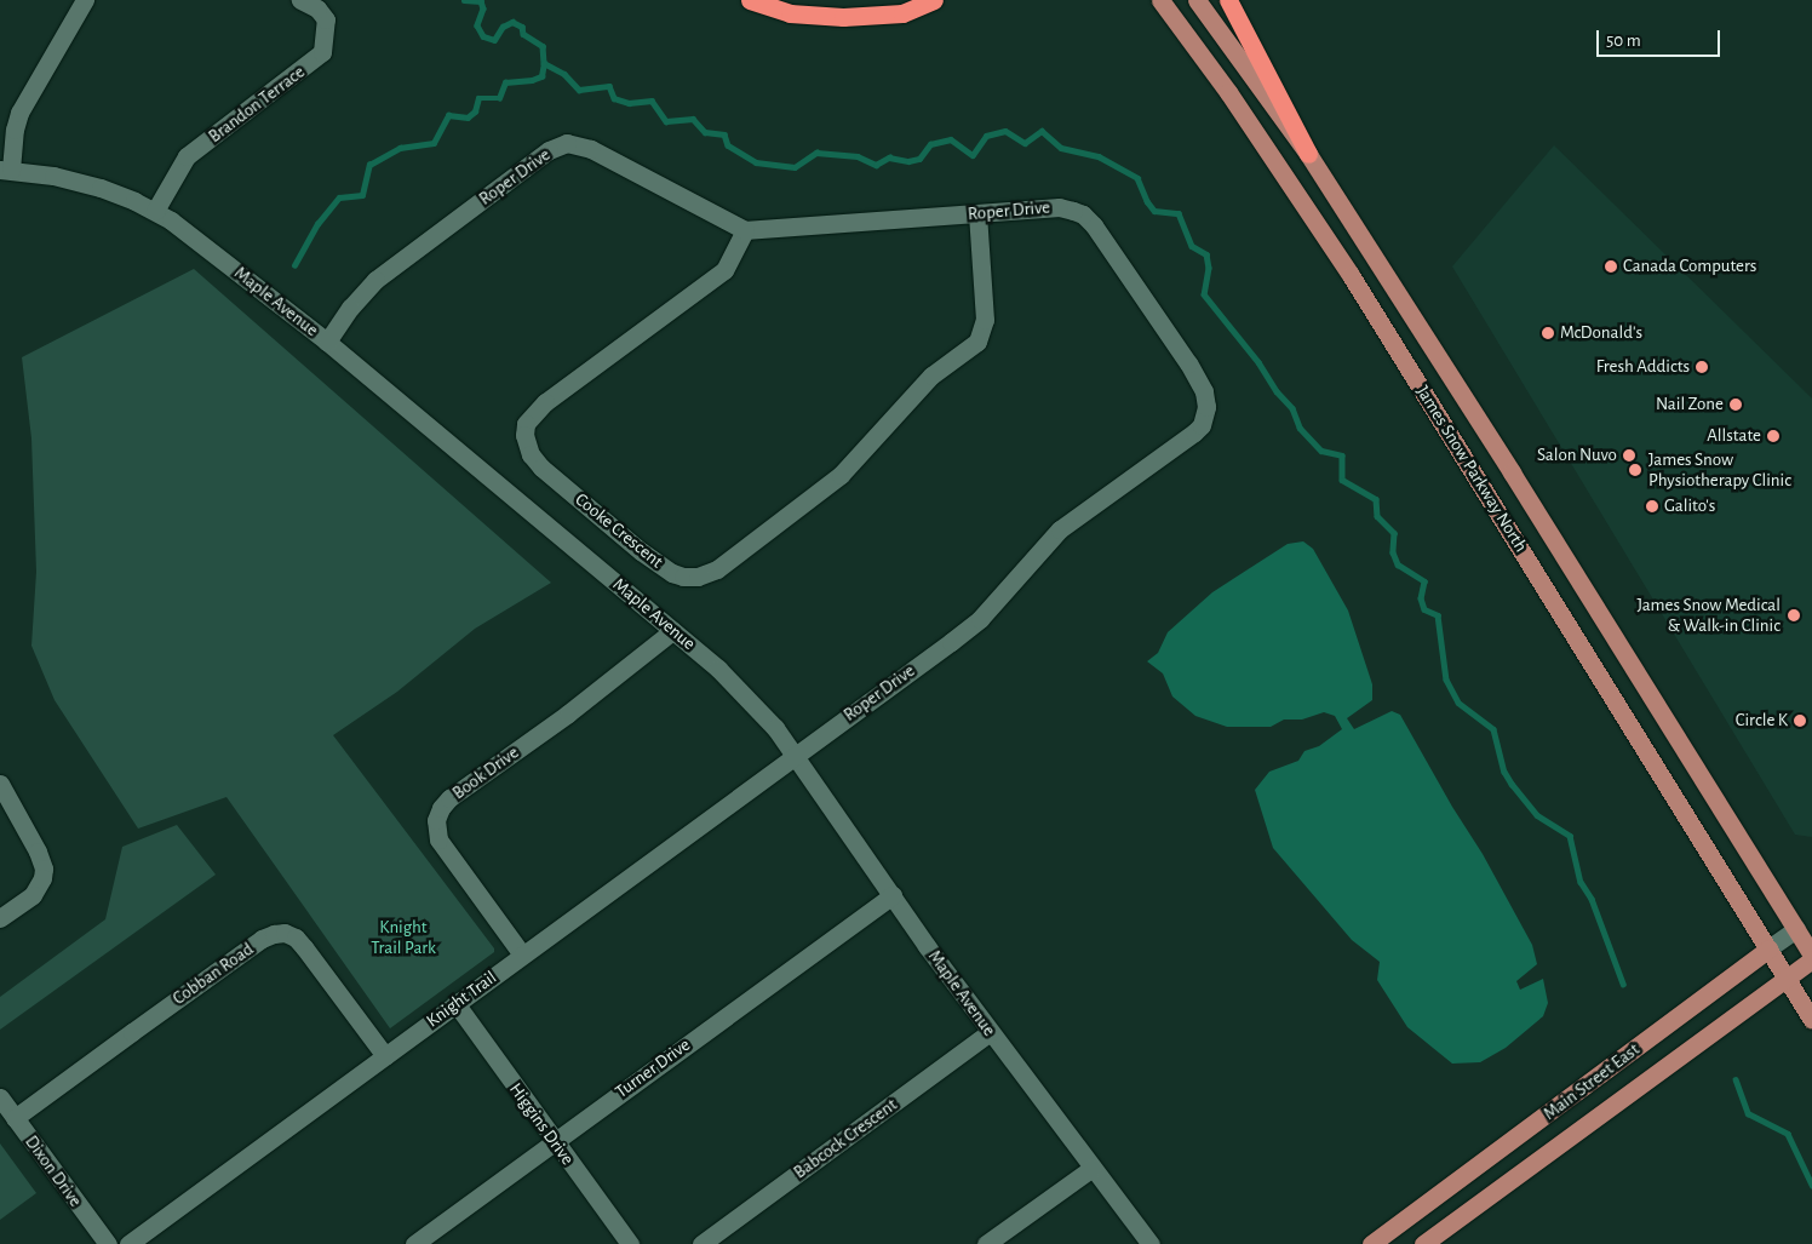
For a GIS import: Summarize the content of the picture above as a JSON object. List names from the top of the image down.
{
  "streets": {
    "main road": ["James Snow Parkway North", "Main Street East"],
    "street": [
      "Brandon Terrace",
      "Roper Drive",
      "Maple Avenue",
      "Cooke Crescent",
      "Book Drive",
      "Cobban Road",
      "Knight Trail",
      "Turner Drive",
      "Higgins Drive",
      "Babcock Crescent",
      "Dixon Drive"
    ]
  },
  "crossings": [
    ["Brandon Terrace", "Maple Avenue"],
    ["Roper Drive", "Maple Avenue"],
    ["Roper Drive", "Cooke Crescent"],
    ["Roper Drive", "Knight Trail"],
    ["Maple Avenue", "Book Drive"],
    ["Maple Avenue", "Knight Trail"],
    ["Maple Avenue", "Turner Drive"],
    ["Maple Avenue", "Babcock Crescent"],
    ["James Snow Parkway North", "Main Street East"],
    ["Book Drive", "Knight Trail"],
    ["Cobban Road", "Knight Trail"],
    ["Cobban Road", "Dixon Drive"],
    ["Knight Trail", "Higgins Drive"],
    ["Turner Drive", "Higgins Drive"]
  ],
  "parks": ["Knight Trail Park"],
  "places": [
    "Canada Computers",
    "McDonald's",
    "Fresh Addicts",
    "Nail Zone",
    "Allstate",
    "Salon Nuvo",
    "James Snow Physiotherapy Clinic",
    "Galito's",
    "James Snow Medical & Walk-in Clinic",
    "Circle K"
  ],
  "scale_bar": "50 m"
}
